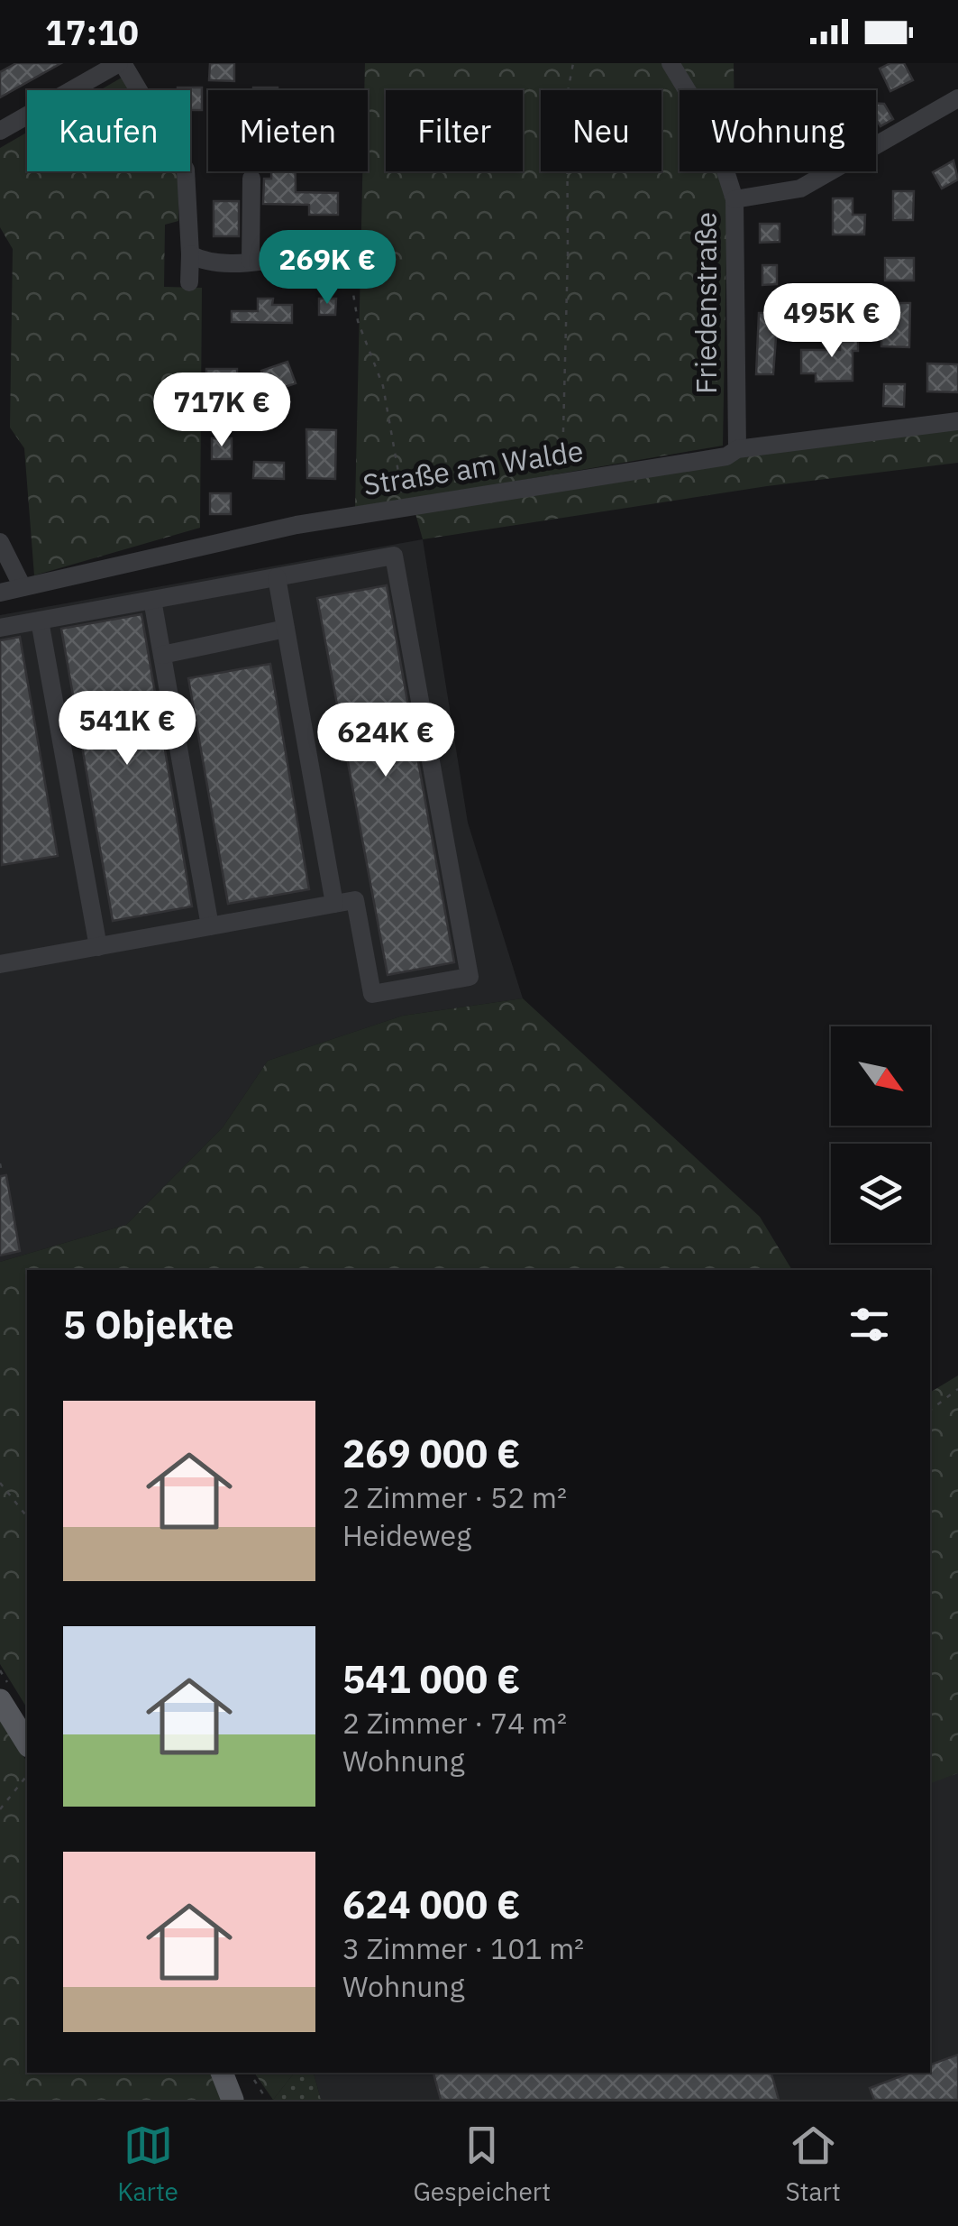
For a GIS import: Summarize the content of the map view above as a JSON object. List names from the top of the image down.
{
  "streets": {
    "street": ["Friedenstraße", "Straße am Walde"]
  },
  "crossings": [
    ["Friedenstraße", "Straße am Walde"]
  ],
  "north": "bottom right",
  "page": {
    "status": "17:10",
    "chip": [
      "Kaufen",
      "Mieten",
      "Filter",
      "Neu",
      "Wohnung"
    ],
    "price": [
      "269K €",
      "495K €",
      "717K €",
      "541K €",
      "624K €"
    ],
    "heading": "5 Objekte",
    "list": [
      {
        "name": "269 000 €",
        "note": "2 Zimmer · 52 m² · Heideweg"
      },
      {
        "name": "541 000 €",
        "note": "2 Zimmer · 74 m² · Wohnung"
      },
      {
        "name": "624 000 €",
        "note": "3 Zimmer · 101 m² · Wohnung"
      }
    ],
    "tabs": ["Karte", "Gespeichert", "Start"]
  }
}
